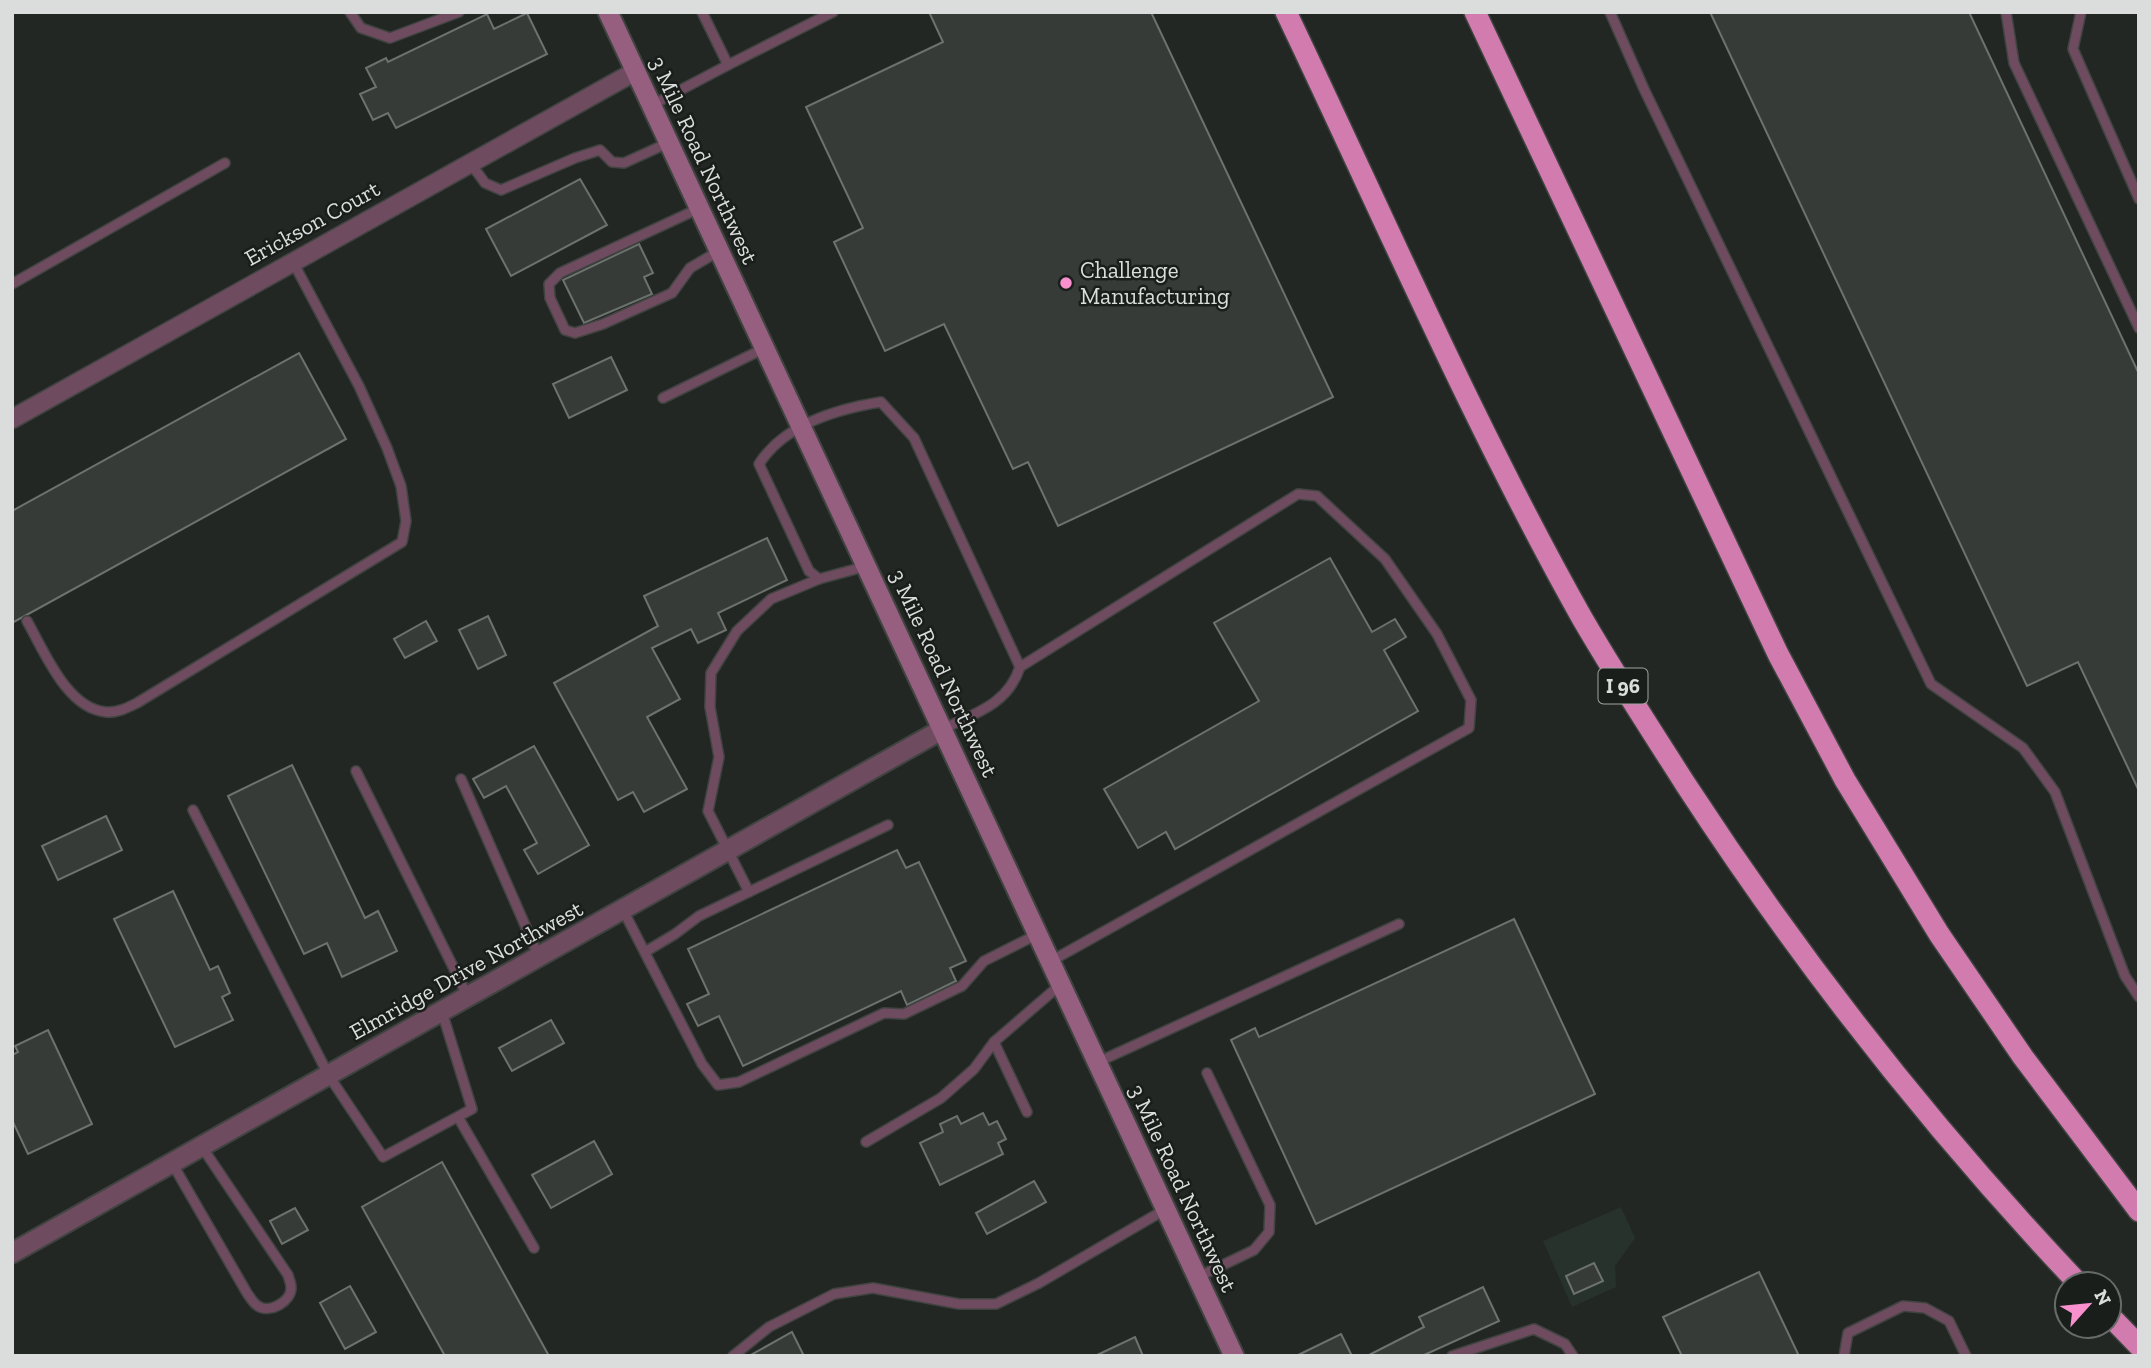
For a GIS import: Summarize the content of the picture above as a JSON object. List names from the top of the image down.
{
  "streets": {
    "highway": ["I 96"],
    "main road": ["3 Mile Road Northwest"],
    "street": ["Erickson Court", "Elmridge Drive Northwest"]
  },
  "crossings": [
    ["3 Mile Road Northwest", "Erickson Court"],
    ["3 Mile Road Northwest", "Elmridge Drive Northwest"]
  ],
  "places": ["Challenge Manufacturing"],
  "north": "top right"
}
